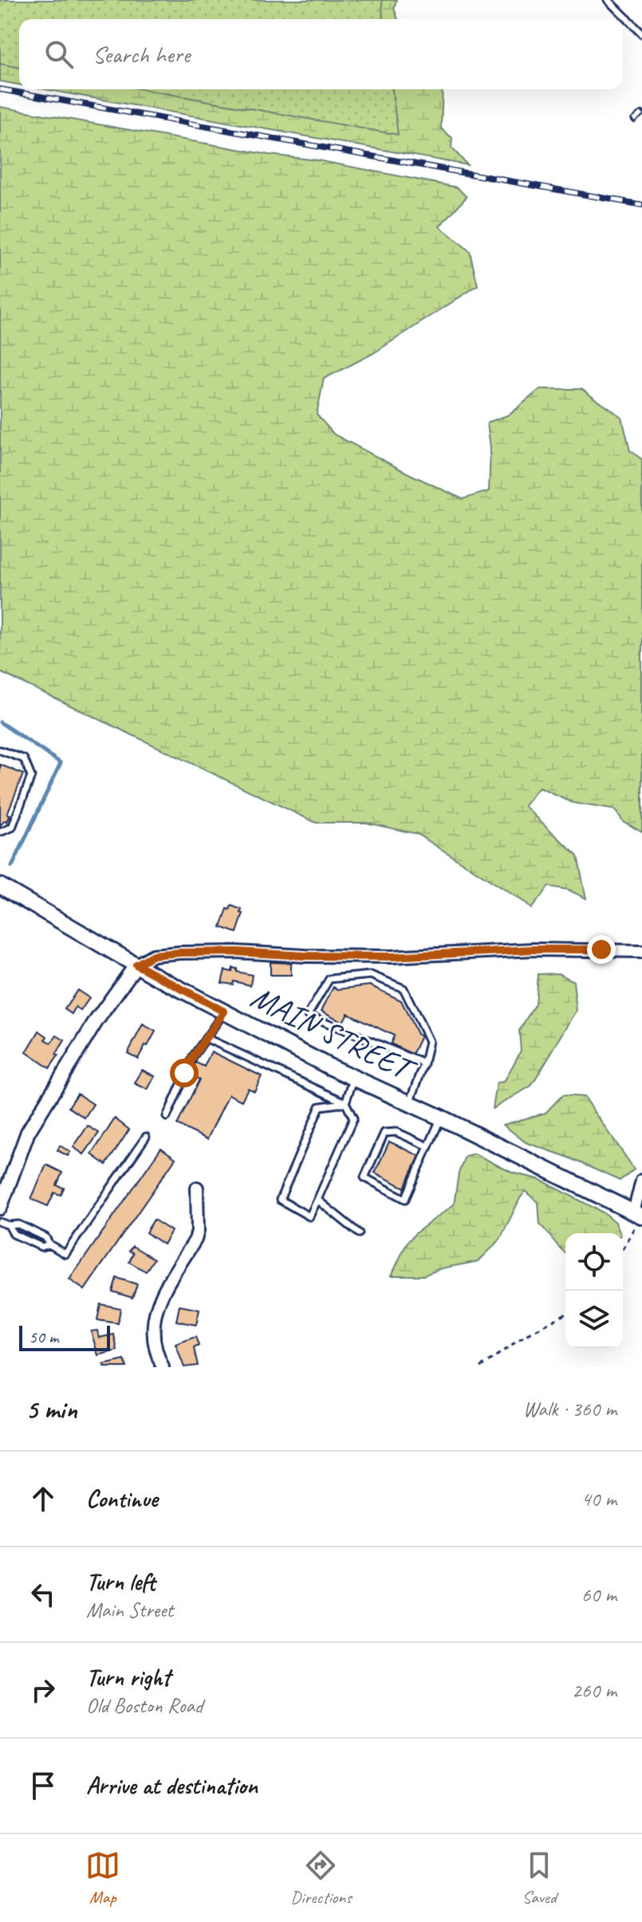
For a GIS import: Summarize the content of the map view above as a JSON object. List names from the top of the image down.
{
  "streets": {
    "main road": ["MAIN STREET"]
  },
  "scale_bar": "50 m",
  "page": {
    "search": "Search here",
    "scale": "50 m",
    "heading": ["5 min", "Walk · 360 m"],
    "list": [
      ["Continue", "40 m"],
      ["Turn left", "Main Street", "60 m"],
      ["Turn right", "Old Boston Road", "260 m"],
      "Arrive at destination"
    ],
    "nav": ["Map", "Directions", "Saved"]
  }
}
